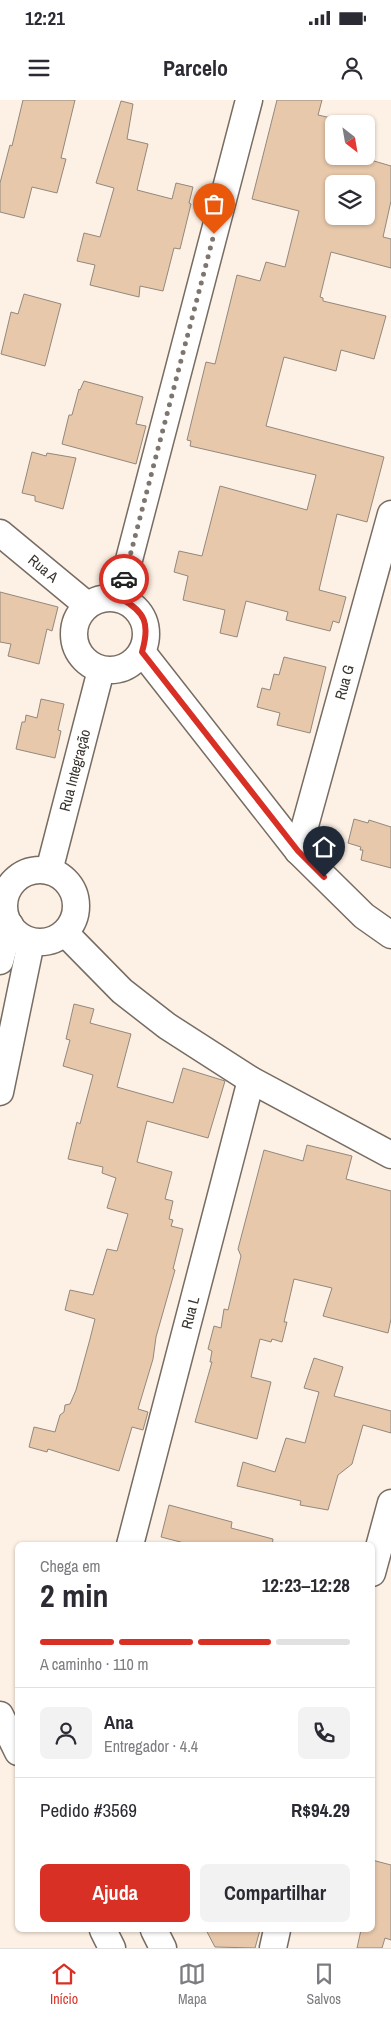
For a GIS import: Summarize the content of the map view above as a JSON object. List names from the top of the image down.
{
  "streets": {
    "street": [
      "Rua A",
      "Rua G",
      "Rua Integração",
      "Rua L"
    ]
  },
  "crossings": [
    ["Rua A", "Rua Integração"]
  ],
  "north": "bottom right",
  "page": {
    "status": "12:21",
    "header": "Parcelo",
    "heading": ["2 min", "Chega em", "12:23–12:28"],
    "panel": [
      "Ana",
      "Entregador · 4.4",
      "Pedido #3569",
      "R$94.29"
    ],
    "bar": "A caminho · 110 m",
    "buttons": ["Ajuda", "Compartilhar"],
    "tabs": ["Início", "Mapa", "Salvos"]
  }
}
